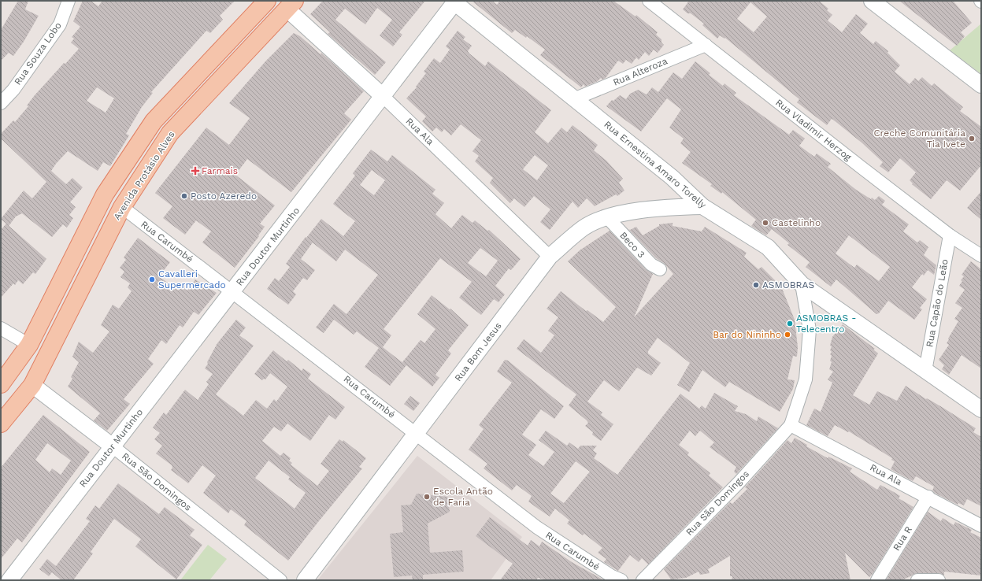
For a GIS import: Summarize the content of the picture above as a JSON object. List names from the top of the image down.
{
  "streets": {
    "main road": ["Avenida Protásio Alves"],
    "street": [
      "Rua Souza Lobo",
      "Rua Alteroza",
      "Rua Vladimir Herzog",
      "Rua Ala",
      "Rua Ernestina Amaro Torelly",
      "Rua Carumbé",
      "Beco 3",
      "Rua Doutor Murtinho",
      "Rua Capão do Leão",
      "Rua Bom Jesus",
      "Rua São Domingos",
      "Rua R"
    ]
  },
  "crossings": [
    ["Rua Alteroza", "Rua Vladimir Herzog"],
    ["Rua Alteroza", "Rua Ernestina Amaro Torelly"],
    ["Rua Vladimir Herzog", "Rua Capão do Leão"],
    ["Rua Ala", "Avenida Protásio Alves"],
    ["Rua Ala", "Rua Doutor Murtinho"],
    ["Rua Ala", "Rua Bom Jesus"],
    ["Rua Ala", "Rua São Domingos"],
    ["Rua Ala", "Rua R"],
    ["Rua Ernestina Amaro Torelly", "Rua Doutor Murtinho"],
    ["Rua Ernestina Amaro Torelly", "Rua Capão do Leão"],
    ["Rua Ernestina Amaro Torelly", "Rua Bom Jesus"],
    ["Avenida Protásio Alves", "Rua Carumbé"],
    ["Avenida Protásio Alves", "Rua São Domingos"],
    ["Rua Carumbé", "Rua Doutor Murtinho"],
    ["Rua Carumbé", "Rua Bom Jesus"],
    ["Beco 3", "Rua Bom Jesus"],
    ["Rua Doutor Murtinho", "Rua São Domingos"]
  ],
  "places": {
    "other": [
      "Creche Comunitária Tia Ivete",
      "Posto Azeredo",
      "Castelinho",
      "Cavalleri Supermercado",
      "ASMOBRAS",
      "ASMOBRAS - Telecentro",
      "Bar do Nininho",
      "Escola Antão de Faria"
    ],
    "health": ["Farmais"]
  }
}
